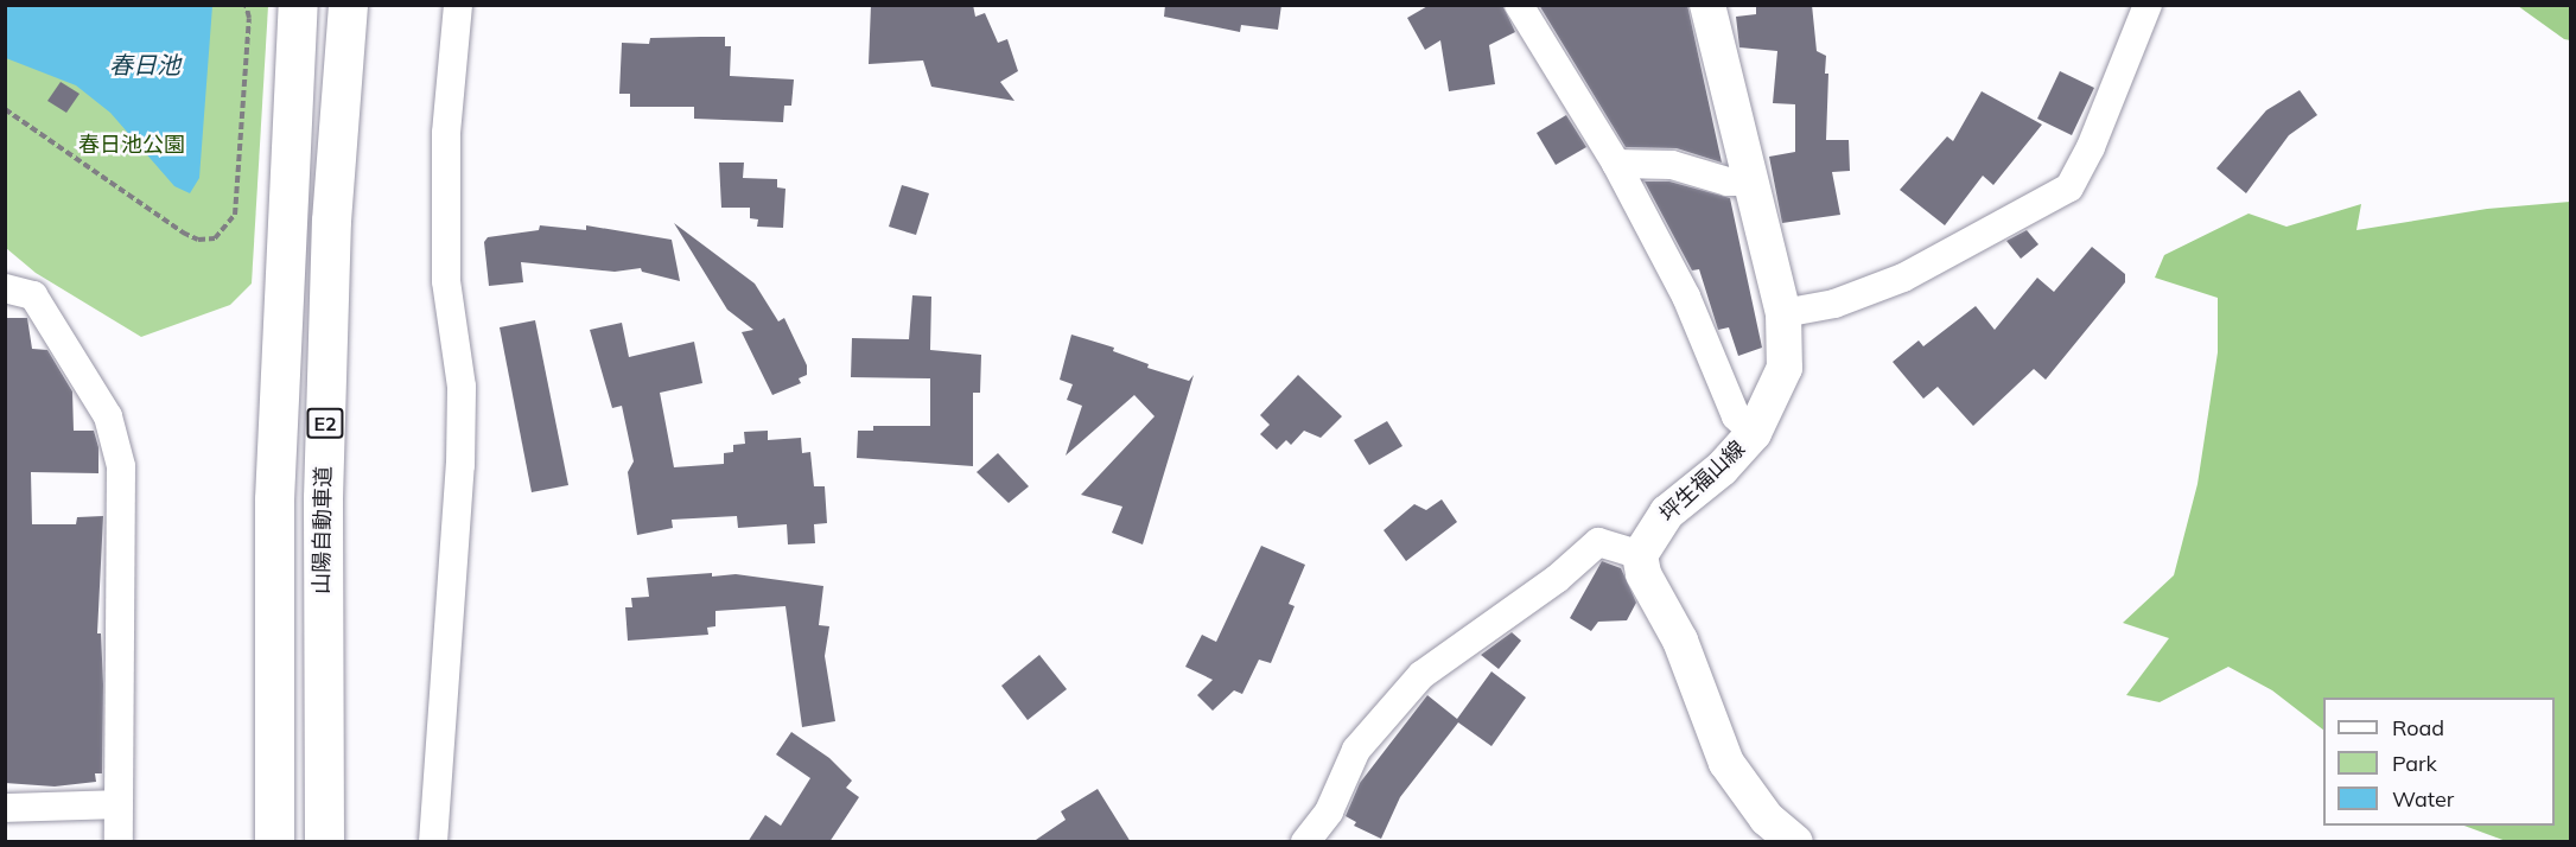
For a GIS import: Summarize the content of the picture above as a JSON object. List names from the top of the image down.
{
  "streets": {
    "highway": ["E2", "山陽自動車道"],
    "main road": ["坪生福山線"]
  },
  "water": ["春日池"],
  "parks": ["春日池公園"],
  "legend": ["Road", "Park", "Water"]
}
